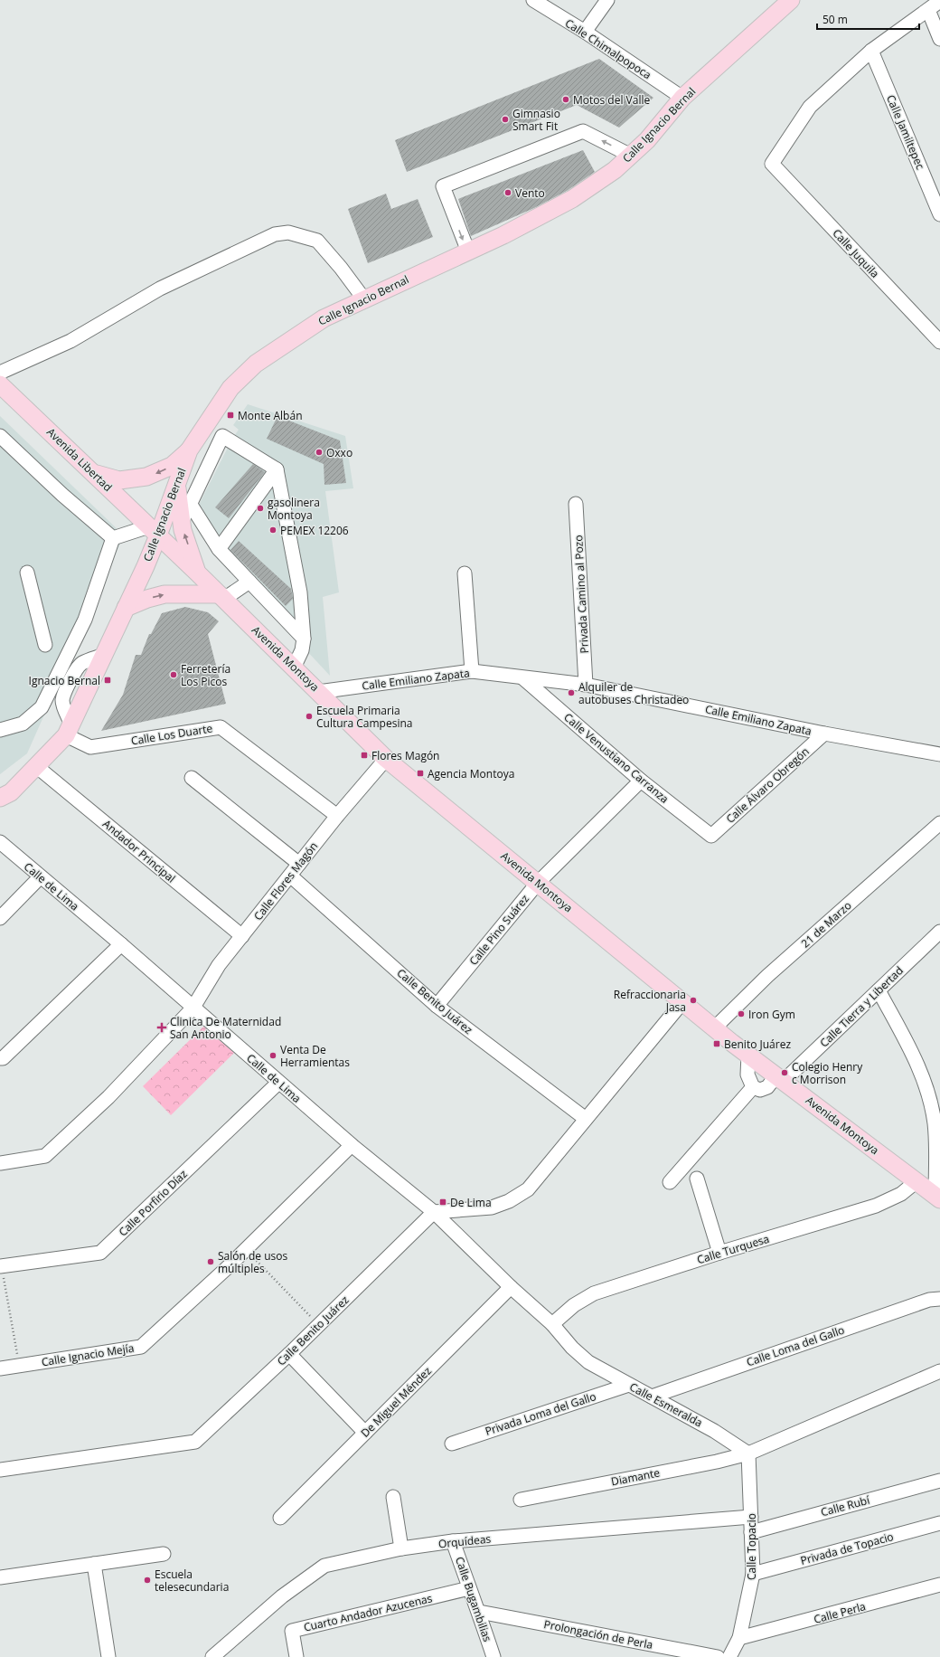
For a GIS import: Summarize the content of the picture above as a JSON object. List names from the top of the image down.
{
  "streets": {
    "main road": ["Calle Ignacio Bernal", "Avenida Libertad", "Avenida Montoya"],
    "street": [
      "Calle Chimalpopoca",
      "Calle Jamiltepec",
      "Calle Juquila",
      "Privada Camino al Pozo",
      "Calle Emiliano Zapata",
      "Calle Los Duarte",
      "Calle Venustiano Carranza",
      "Calle Álvaro Obregón",
      "Andador Principal",
      "Calle Flores Magón",
      "Calle de Lima",
      "21 de Marzo",
      "Calle Pino Suárez",
      "Calle Benito Juárez",
      "Calle Tierra y Libertad",
      "Calle Porfirio Díaz",
      "Calle Turquesa",
      "Calle Loma del Gallo",
      "Calle Ignacio Mejía",
      "De Miguel Méndez",
      "Calle Esmeralda",
      "Privada Loma del Gallo",
      "Diamante",
      "Calle Rubí",
      "Orquídeas",
      "Calle Topacio",
      "Privada de Topacio",
      "Calle Bugambilias",
      "Cuarto Andador Azucenas",
      "Calle Perla",
      "Prolongación de Perla"
    ]
  },
  "crossings": [
    ["Calle Chimalpopoca", "Calle Ignacio Bernal"],
    ["Calle Ignacio Bernal", "Avenida Libertad"],
    ["Calle Ignacio Bernal", "Avenida Montoya"],
    ["Calle Ignacio Bernal", "Calle Los Duarte"],
    ["Calle Ignacio Bernal", "Andador Principal"],
    ["Calle Jamiltepec", "Calle Juquila"],
    ["Avenida Libertad", "Avenida Montoya"],
    ["Privada Camino al Pozo", "Calle Emiliano Zapata"],
    ["Avenida Montoya", "Calle Emiliano Zapata"],
    ["Avenida Montoya", "Calle Flores Magón"],
    ["Avenida Montoya", "21 de Marzo"],
    ["Avenida Montoya", "Calle Pino Suárez"],
    ["Avenida Montoya", "Calle Tierra y Libertad"],
    ["Avenida Montoya", "Calle Turquesa"],
    ["Calle Emiliano Zapata", "Calle Venustiano Carranza"],
    ["Calle Emiliano Zapata", "Calle Álvaro Obregón"],
    ["Calle Los Duarte", "Calle Flores Magón"],
    ["Calle Venustiano Carranza", "Calle Álvaro Obregón"],
    ["Calle Venustiano Carranza", "Calle Pino Suárez"],
    ["Andador Principal", "Calle Flores Magón"],
    ["Calle Flores Magón", "Calle de Lima"],
    ["Calle Flores Magón", "Calle Benito Juárez"],
    ["Calle de Lima", "Calle Benito Juárez"],
    ["Calle de Lima", "Calle Porfirio Díaz"],
    ["Calle de Lima", "Calle Ignacio Mejía"],
    ["Calle de Lima", "Calle Esmeralda"],
    ["Calle Pino Suárez", "Calle Benito Juárez"],
    ["Calle Benito Juárez", "Calle Esmeralda"],
    ["Calle Turquesa", "Calle Esmeralda"],
    ["Calle Loma del Gallo", "Calle Esmeralda"],
    ["De Miguel Méndez", "Calle Esmeralda"],
    ["Calle Esmeralda", "Privada Loma del Gallo"],
    ["Calle Esmeralda", "Diamante"],
    ["Calle Esmeralda", "Calle Topacio"],
    ["Diamante", "Calle Topacio"],
    ["Calle Rubí", "Calle Topacio"],
    ["Orquídeas", "Calle Topacio"],
    ["Orquídeas", "Calle Bugambilias"],
    ["Calle Topacio", "Privada de Topacio"],
    ["Calle Topacio", "Calle Perla"],
    ["Calle Bugambilias", "Cuarto Andador Azucenas"],
    ["Calle Bugambilias", "Prolongación de Perla"]
  ],
  "places": {
    "other": [
      "Motos del Valle",
      "Gimnasio Smart Fit",
      "Vento",
      "Oxxo",
      "gasolinera Montoya",
      "PEMEX 12206",
      "Ferretería Los Picos",
      "Alquiler de autobuses Christadeo",
      "Escuela Primaria Cultura Campesina",
      "Refraccionaria Jasa",
      "Iron Gym",
      "Venta De Herramientas",
      "Colegio Henry c Morrison",
      "Salón de usos múltiples",
      "Escuela telesecundaria"
    ],
    "transit": [
      "Monte Albán",
      "Ignacio Bernal",
      "Flores Magón",
      "Agencia Montoya",
      "Benito Juárez",
      "De Lima"
    ],
    "health": ["Clinica De Maternidad San Antonio"]
  },
  "scale_bar": "50 m"
}
